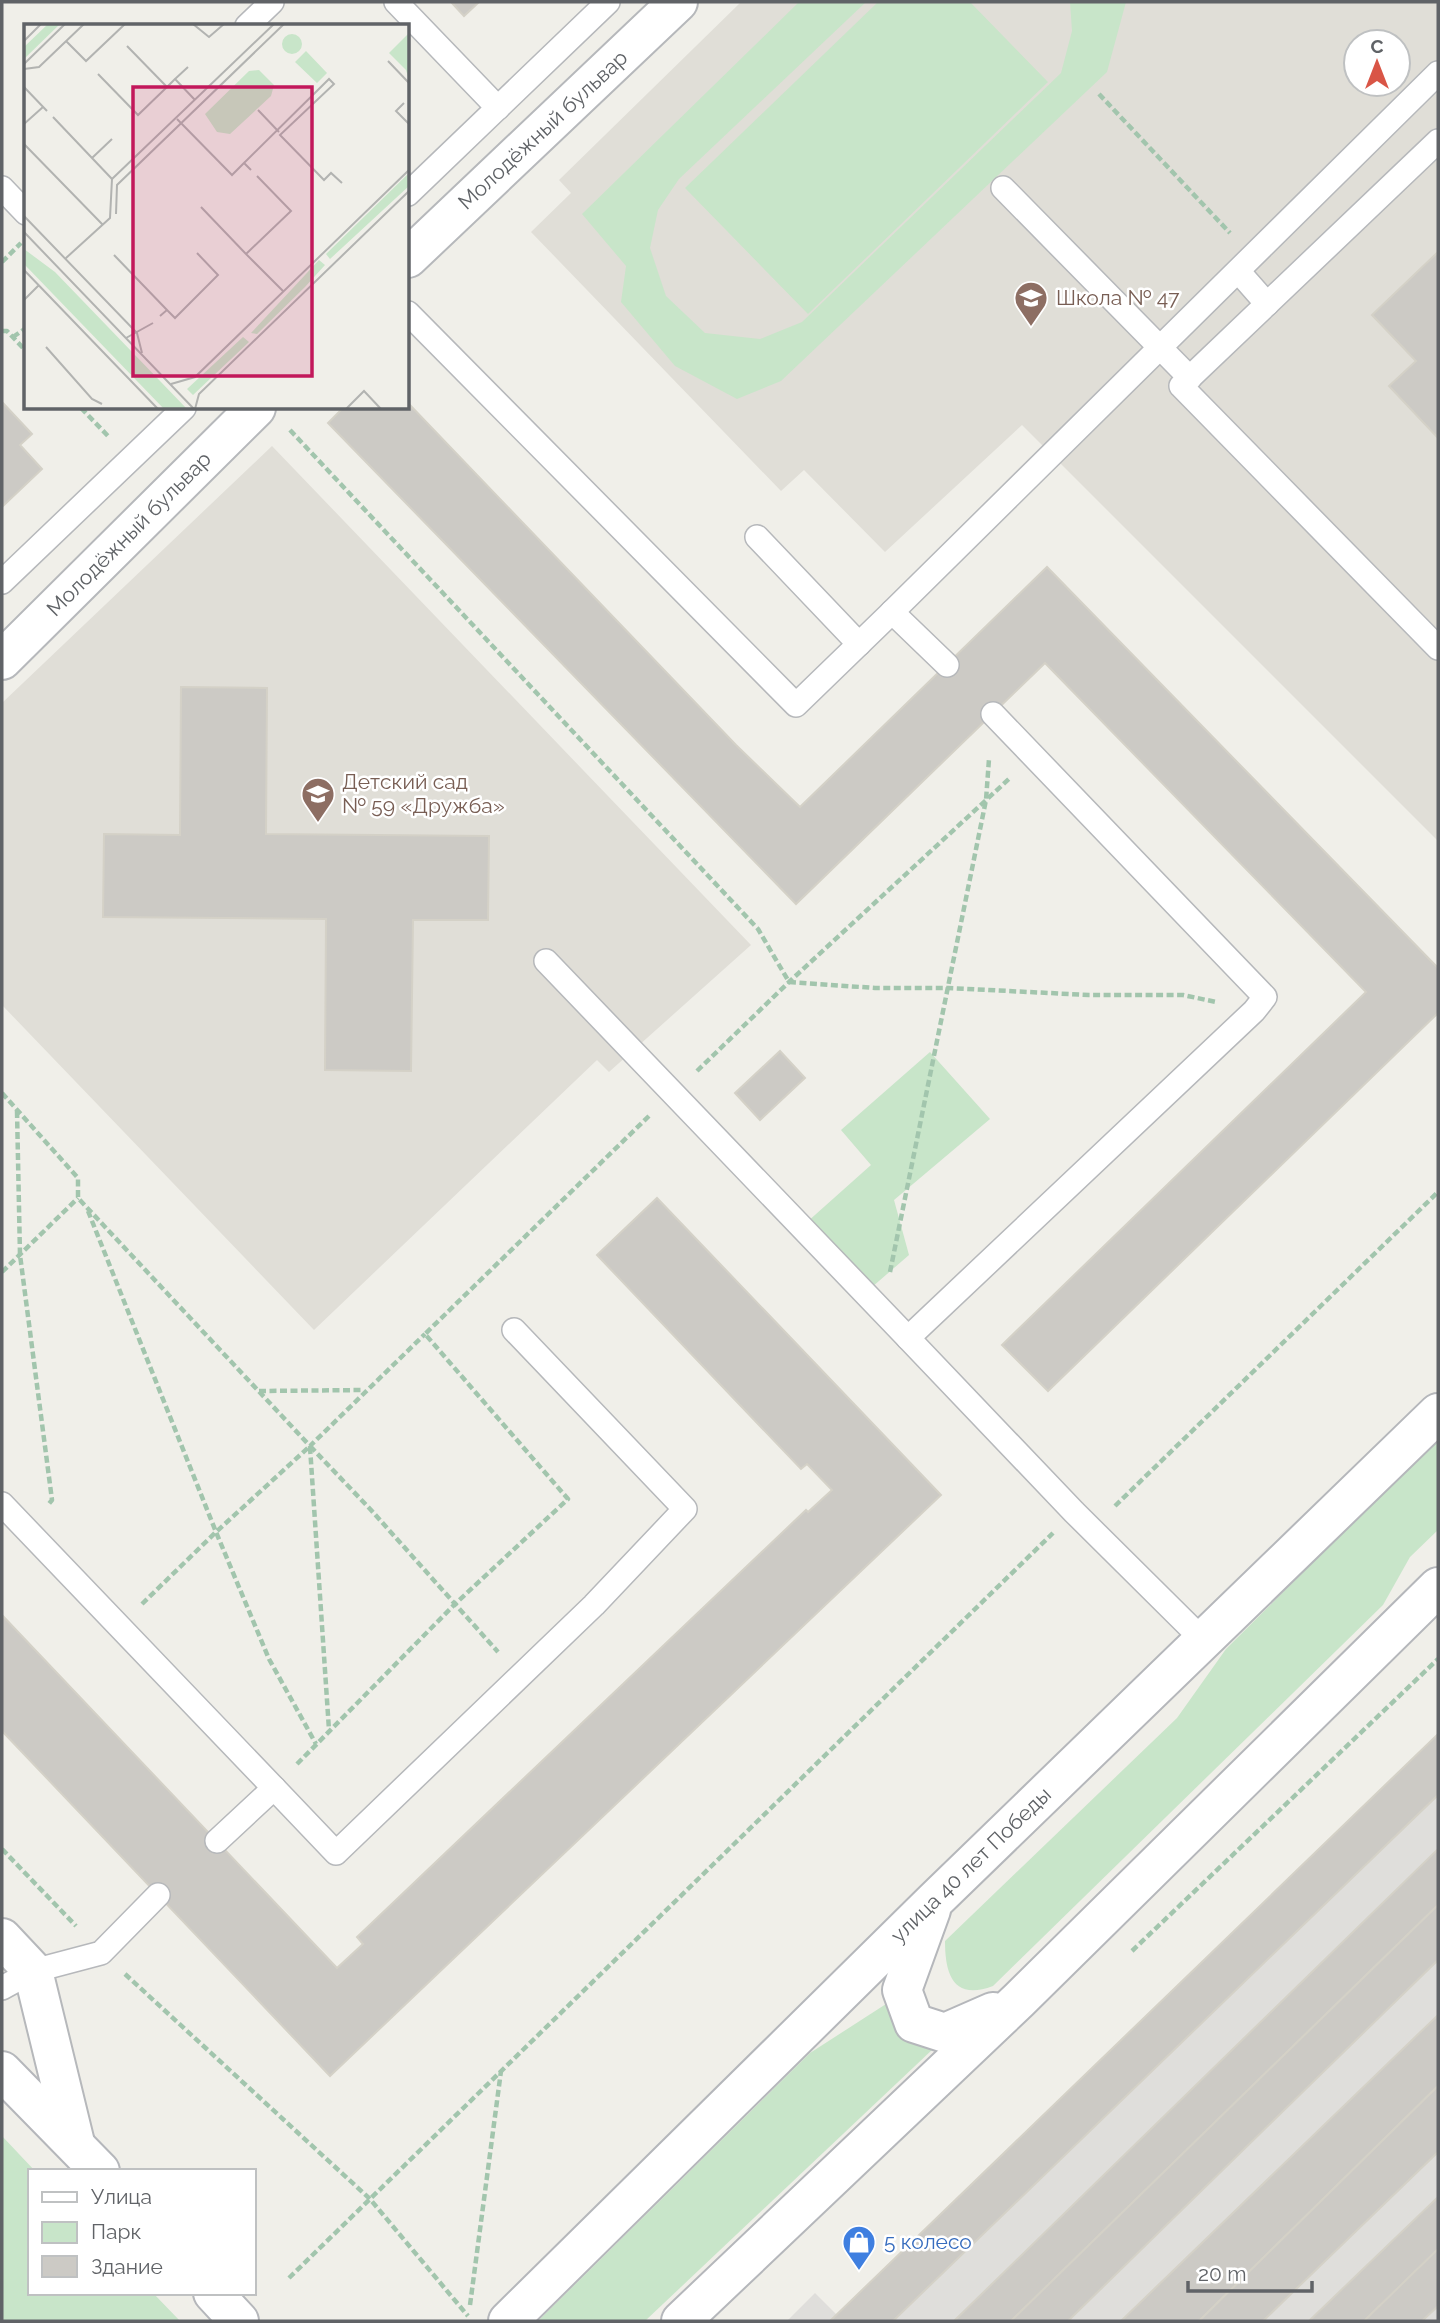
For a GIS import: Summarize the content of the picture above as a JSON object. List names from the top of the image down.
{
  "streets": {
    "street": ["Молодёжный бульвар", "улица 40 лет Победы"]
  },
  "places": {
    "school or university": ["Школа № 47", "Детский сад № 59 «Дружба»"],
    "shop": ["5 колесо"]
  },
  "legend": ["Улица", "Парк", "Здание"],
  "scale_bar": "20 m",
  "north": "top"
}
